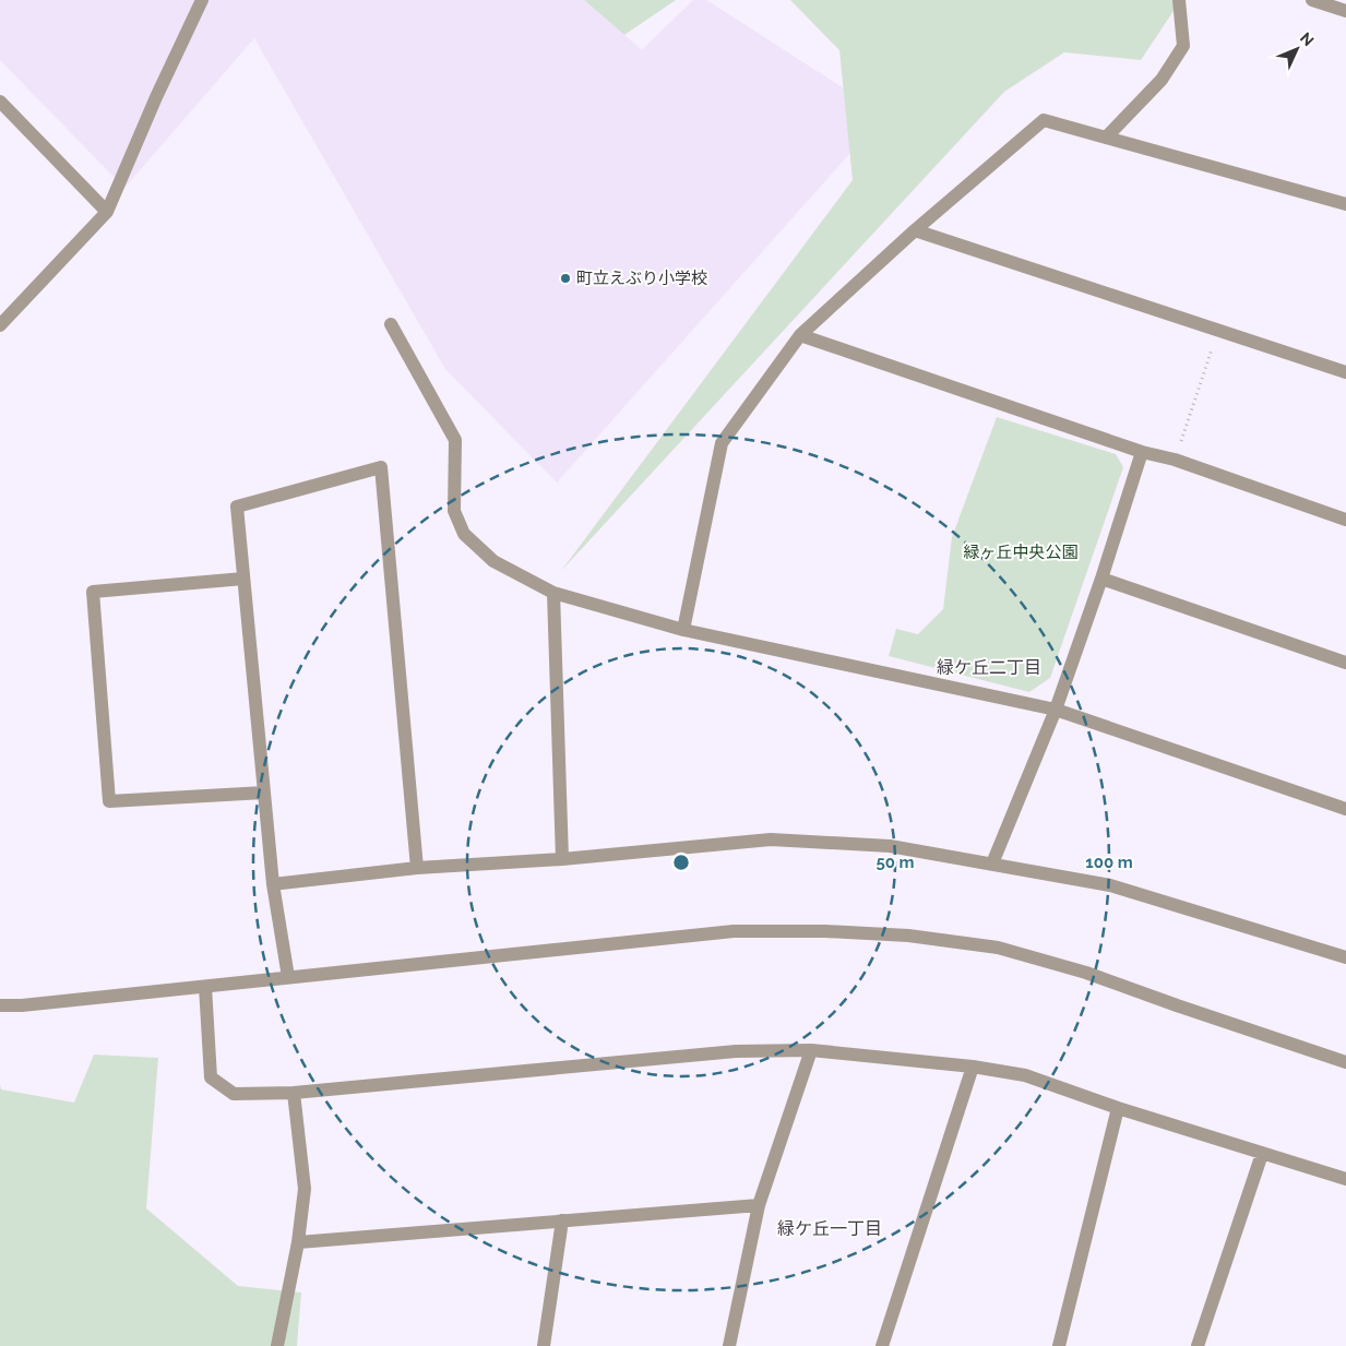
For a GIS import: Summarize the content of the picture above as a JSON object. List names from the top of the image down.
{
  "districts": ["緑ケ丘二丁目", "緑ケ丘一丁目"],
  "parks": ["緑ヶ丘中央公園"],
  "places": ["町立えぶり小学校"],
  "north": "top right",
  "rings": ["50 m", "100 m"]
}
